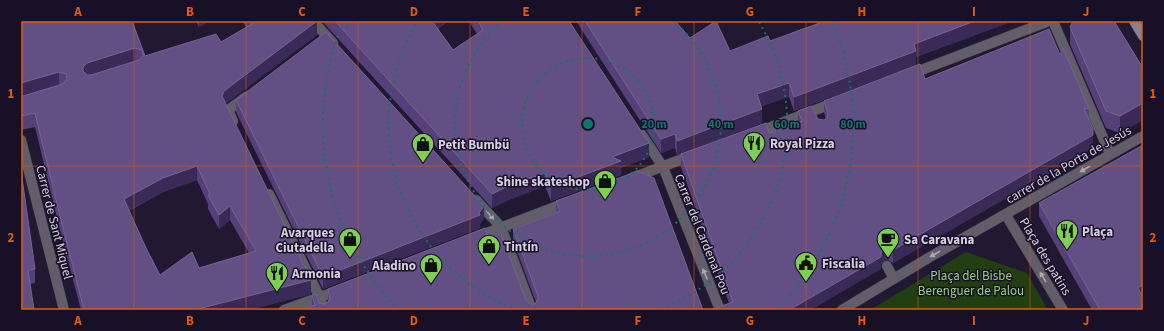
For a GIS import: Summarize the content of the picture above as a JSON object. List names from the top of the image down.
{
  "streets": {
    "street": [
      "carrer de la Porta de Jesús",
      "Carrer de Sant Miquel",
      "Carrer del Cardenal Pou",
      "Plaça des patins"
    ]
  },
  "crossings": [
    ["carrer de la Porta de Jesús", "Plaça des patins"]
  ],
  "one_way": ["carrer de la Porta de Jesús", "Carrer del Cardenal Pou", "Plaça des patins"],
  "parks": ["Plaça del Bisbe Berenguer de Palou"],
  "places": {
    "restaurant": ["Royal Pizza", "Plaça", "Armonia"],
    "shop": [
      "Petit Bumbü",
      "Shine skateshop",
      "Avarques Ciutadella",
      "Tintín",
      "Aladino"
    ],
    "cafe": ["Sa Caravana"],
    "public building": ["Fiscalia"]
  },
  "grid": {
    "columns": [
      "A",
      "B",
      "C",
      "D",
      "E",
      "F",
      "G",
      "H",
      "I",
      "J"
    ],
    "rows": ["1", "2"]
  },
  "rings": [
    "20 m",
    "40 m",
    "60 m",
    "80 m"
  ]
}
